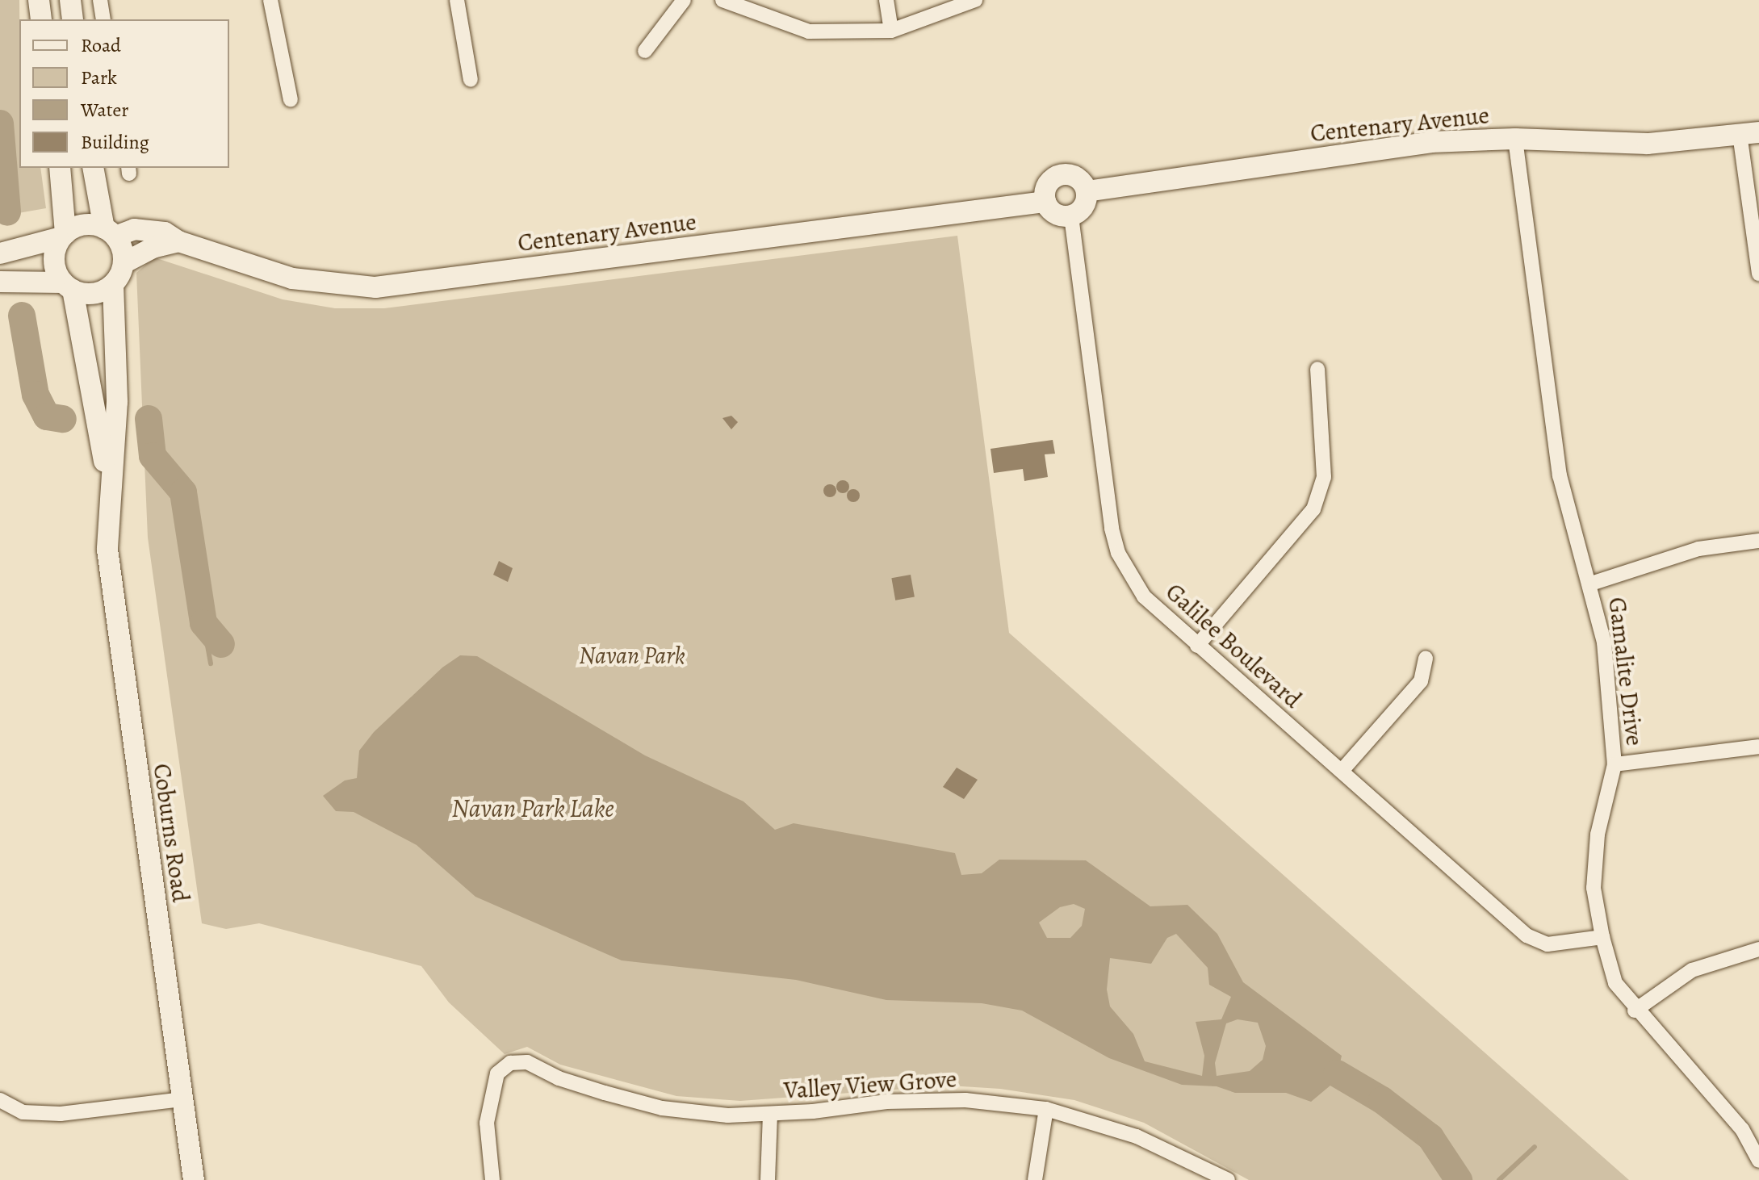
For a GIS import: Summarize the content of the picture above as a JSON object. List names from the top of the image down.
{
  "streets": {
    "street": [
      "Centenary Avenue",
      "Galilee Boulevard",
      "Gamalite Drive",
      "Coburns Road",
      "Valley View Grove"
    ]
  },
  "crossings": [
    ["Centenary Avenue", "Galilee Boulevard"],
    ["Centenary Avenue", "Gamalite Drive"],
    ["Centenary Avenue", "Coburns Road"],
    ["Galilee Boulevard", "Gamalite Drive"]
  ],
  "water": ["Navan Park Lake"],
  "parks": ["Navan Park"],
  "legend": [
    "Road",
    "Park",
    "Water",
    "Building"
  ]
}
